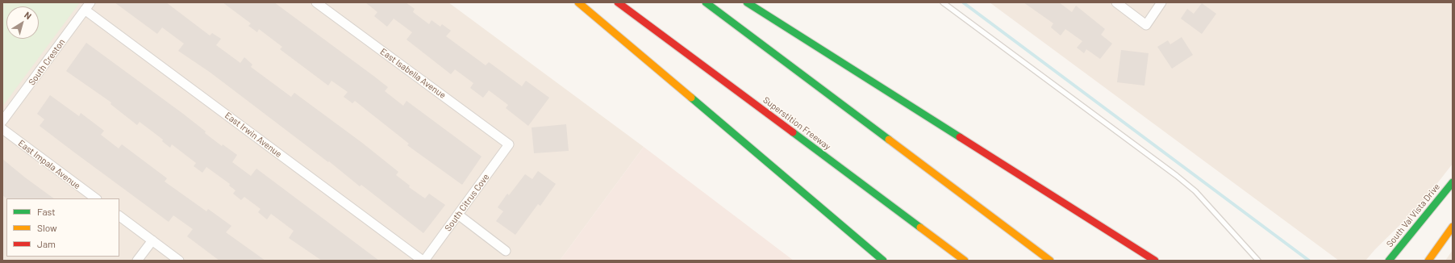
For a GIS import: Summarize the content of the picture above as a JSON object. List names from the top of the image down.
{
  "streets": {
    "main road": ["Superstition Freeway", "South Val Vista Drive"],
    "street": [
      "South Creston",
      "East Isabella Avenue",
      "East Irwin Avenue",
      "East Impala Avenue",
      "South Citrus Cove"
    ]
  },
  "crossings": [
    ["South Creston", "East Irwin Avenue"],
    ["East Isabella Avenue", "South Citrus Cove"],
    ["East Irwin Avenue", "South Citrus Cove"]
  ],
  "legend": ["Fast", "Slow", "Jam"],
  "north": "top right"
}
